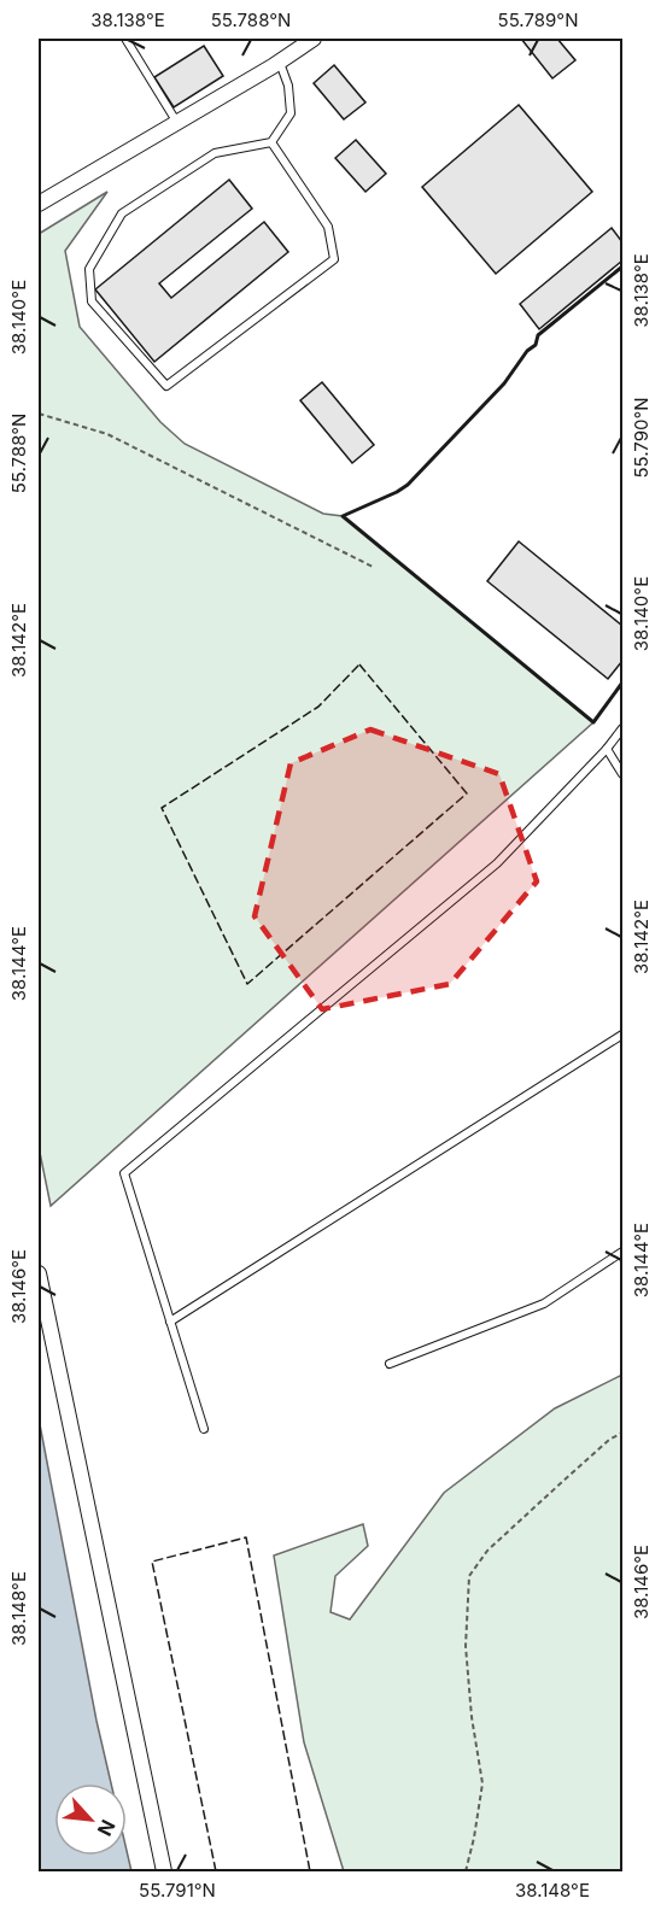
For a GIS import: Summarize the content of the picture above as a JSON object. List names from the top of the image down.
{
  "north": "bottom right",
  "coordinates": [
    "38.138°E",
    "55.788°N",
    "55.789°N",
    "38.140°E",
    "55.790°N",
    "38.142°E",
    "38.144°E",
    "38.146°E",
    "38.148°E",
    "55.791°N"
  ]
}
